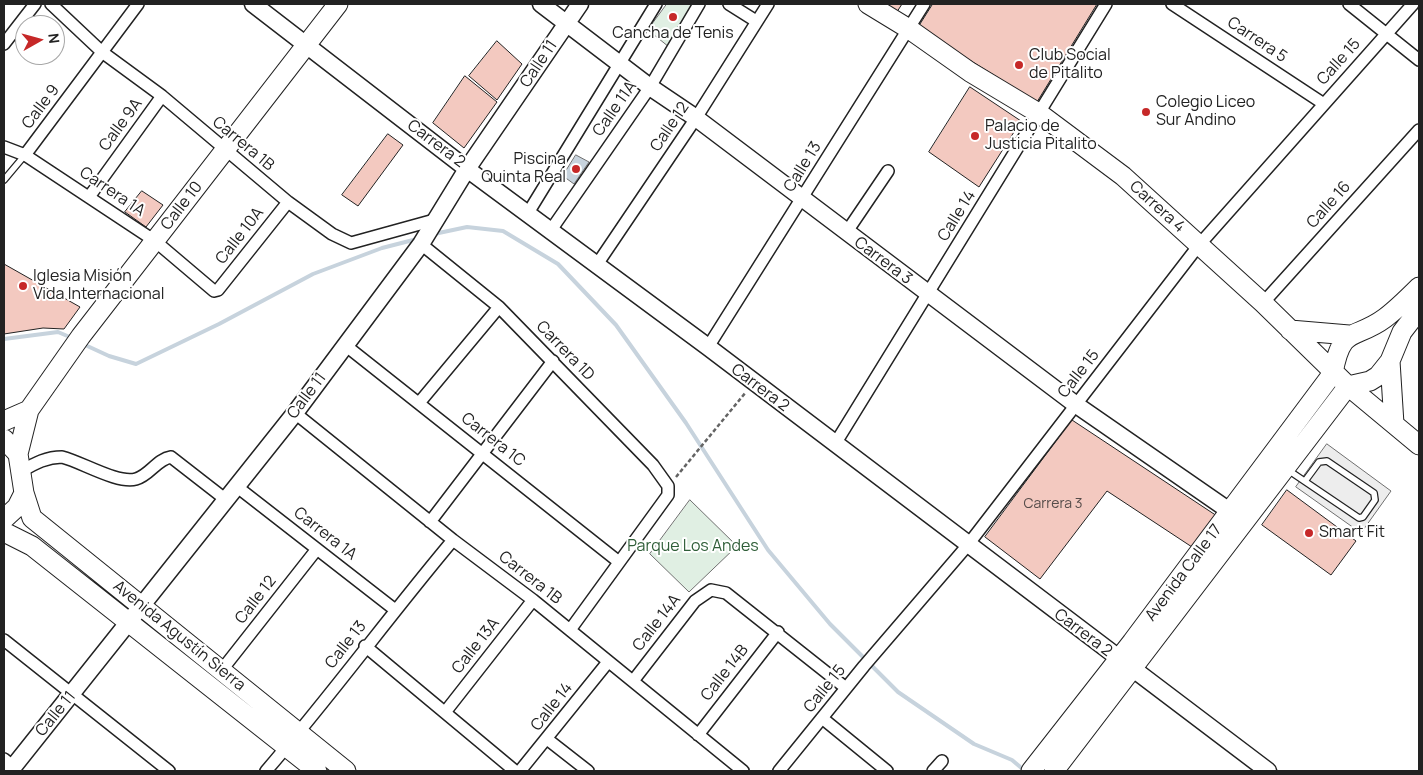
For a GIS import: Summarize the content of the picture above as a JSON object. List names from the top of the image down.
{
  "streets": {
    "main road": [
      "Calle 11",
      "Carrera 2",
      "Calle 10",
      "Carrera 4",
      "Carrera 3",
      "Avenida Calle 17",
      "Avenida Agustín Sierra"
    ],
    "street": [
      "Carrera 5",
      "Calle 15",
      "Calle 9",
      "Calle 11A",
      "Calle 9A",
      "Calle 12",
      "Carrera 1B",
      "Calle 13",
      "Carrera 1A",
      "Calle 16",
      "Calle 14",
      "Calle 10A",
      "Carrera 1D",
      "Carrera 1C",
      "Calle 14A",
      "Calle 13A",
      "Calle 14B"
    ]
  },
  "crossings": [
    ["Carrera 5", "Calle 15"],
    ["Calle 15", "Carrera 2"],
    ["Calle 15", "Carrera 4"],
    ["Calle 15", "Carrera 3"],
    ["Calle 11", "Carrera 1B"],
    ["Calle 11", "Carrera 2"],
    ["Calle 11", "Carrera 1A"],
    ["Calle 11", "Carrera 3"],
    ["Calle 11", "Carrera 1D"],
    ["Calle 11", "Carrera 1C"],
    ["Calle 11", "Avenida Agustín Sierra"],
    ["Calle 9", "Carrera 1B"],
    ["Calle 9", "Carrera 1A"],
    ["Calle 11A", "Carrera 2"],
    ["Calle 11A", "Carrera 3"],
    ["Calle 9A", "Carrera 1B"],
    ["Calle 9A", "Carrera 1A"],
    ["Calle 12", "Carrera 2"],
    ["Calle 12", "Carrera 1A"],
    ["Calle 12", "Carrera 3"],
    ["Calle 12", "Avenida Agustín Sierra"],
    ["Carrera 1B", "Calle 13"],
    ["Carrera 1B", "Calle 10"],
    ["Carrera 1B", "Calle 14"],
    ["Carrera 1B", "Calle 10A"],
    ["Carrera 1B", "Calle 14A"],
    ["Carrera 1B", "Calle 13A"],
    ["Carrera 1B", "Calle 14B"],
    ["Carrera 2", "Calle 13"],
    ["Carrera 2", "Calle 10"],
    ["Carrera 2", "Calle 14"],
    ["Carrera 2", "Avenida Calle 17"],
    ["Calle 13", "Carrera 1A"],
    ["Calle 13", "Carrera 4"],
    ["Calle 13", "Carrera 3"],
    ["Calle 13", "Avenida Agustín Sierra"],
    ["Carrera 1A", "Calle 10"],
    ["Carrera 1A", "Calle 10A"],
    ["Calle 16", "Carrera 4"],
    ["Calle 10", "Avenida Agustín Sierra"],
    ["Carrera 4", "Calle 14"],
    ["Carrera 4", "Avenida Calle 17"],
    ["Calle 14", "Carrera 3"],
    ["Carrera 3", "Avenida Calle 17"],
    ["Calle 14A", "Calle 14B"]
  ],
  "parks": ["Parque Los Andes"],
  "places": [
    "Cancha de Tenis",
    "Club Social de Pitalito",
    "Colegio Liceo Sur Andino",
    "Palacio de Justicia Pitalito",
    "Piscina Quinta Real",
    "Iglesia Misión Vida Internacional",
    "Smart Fit"
  ],
  "house_numbers": ["Carrera 3"],
  "north": "right"
}
